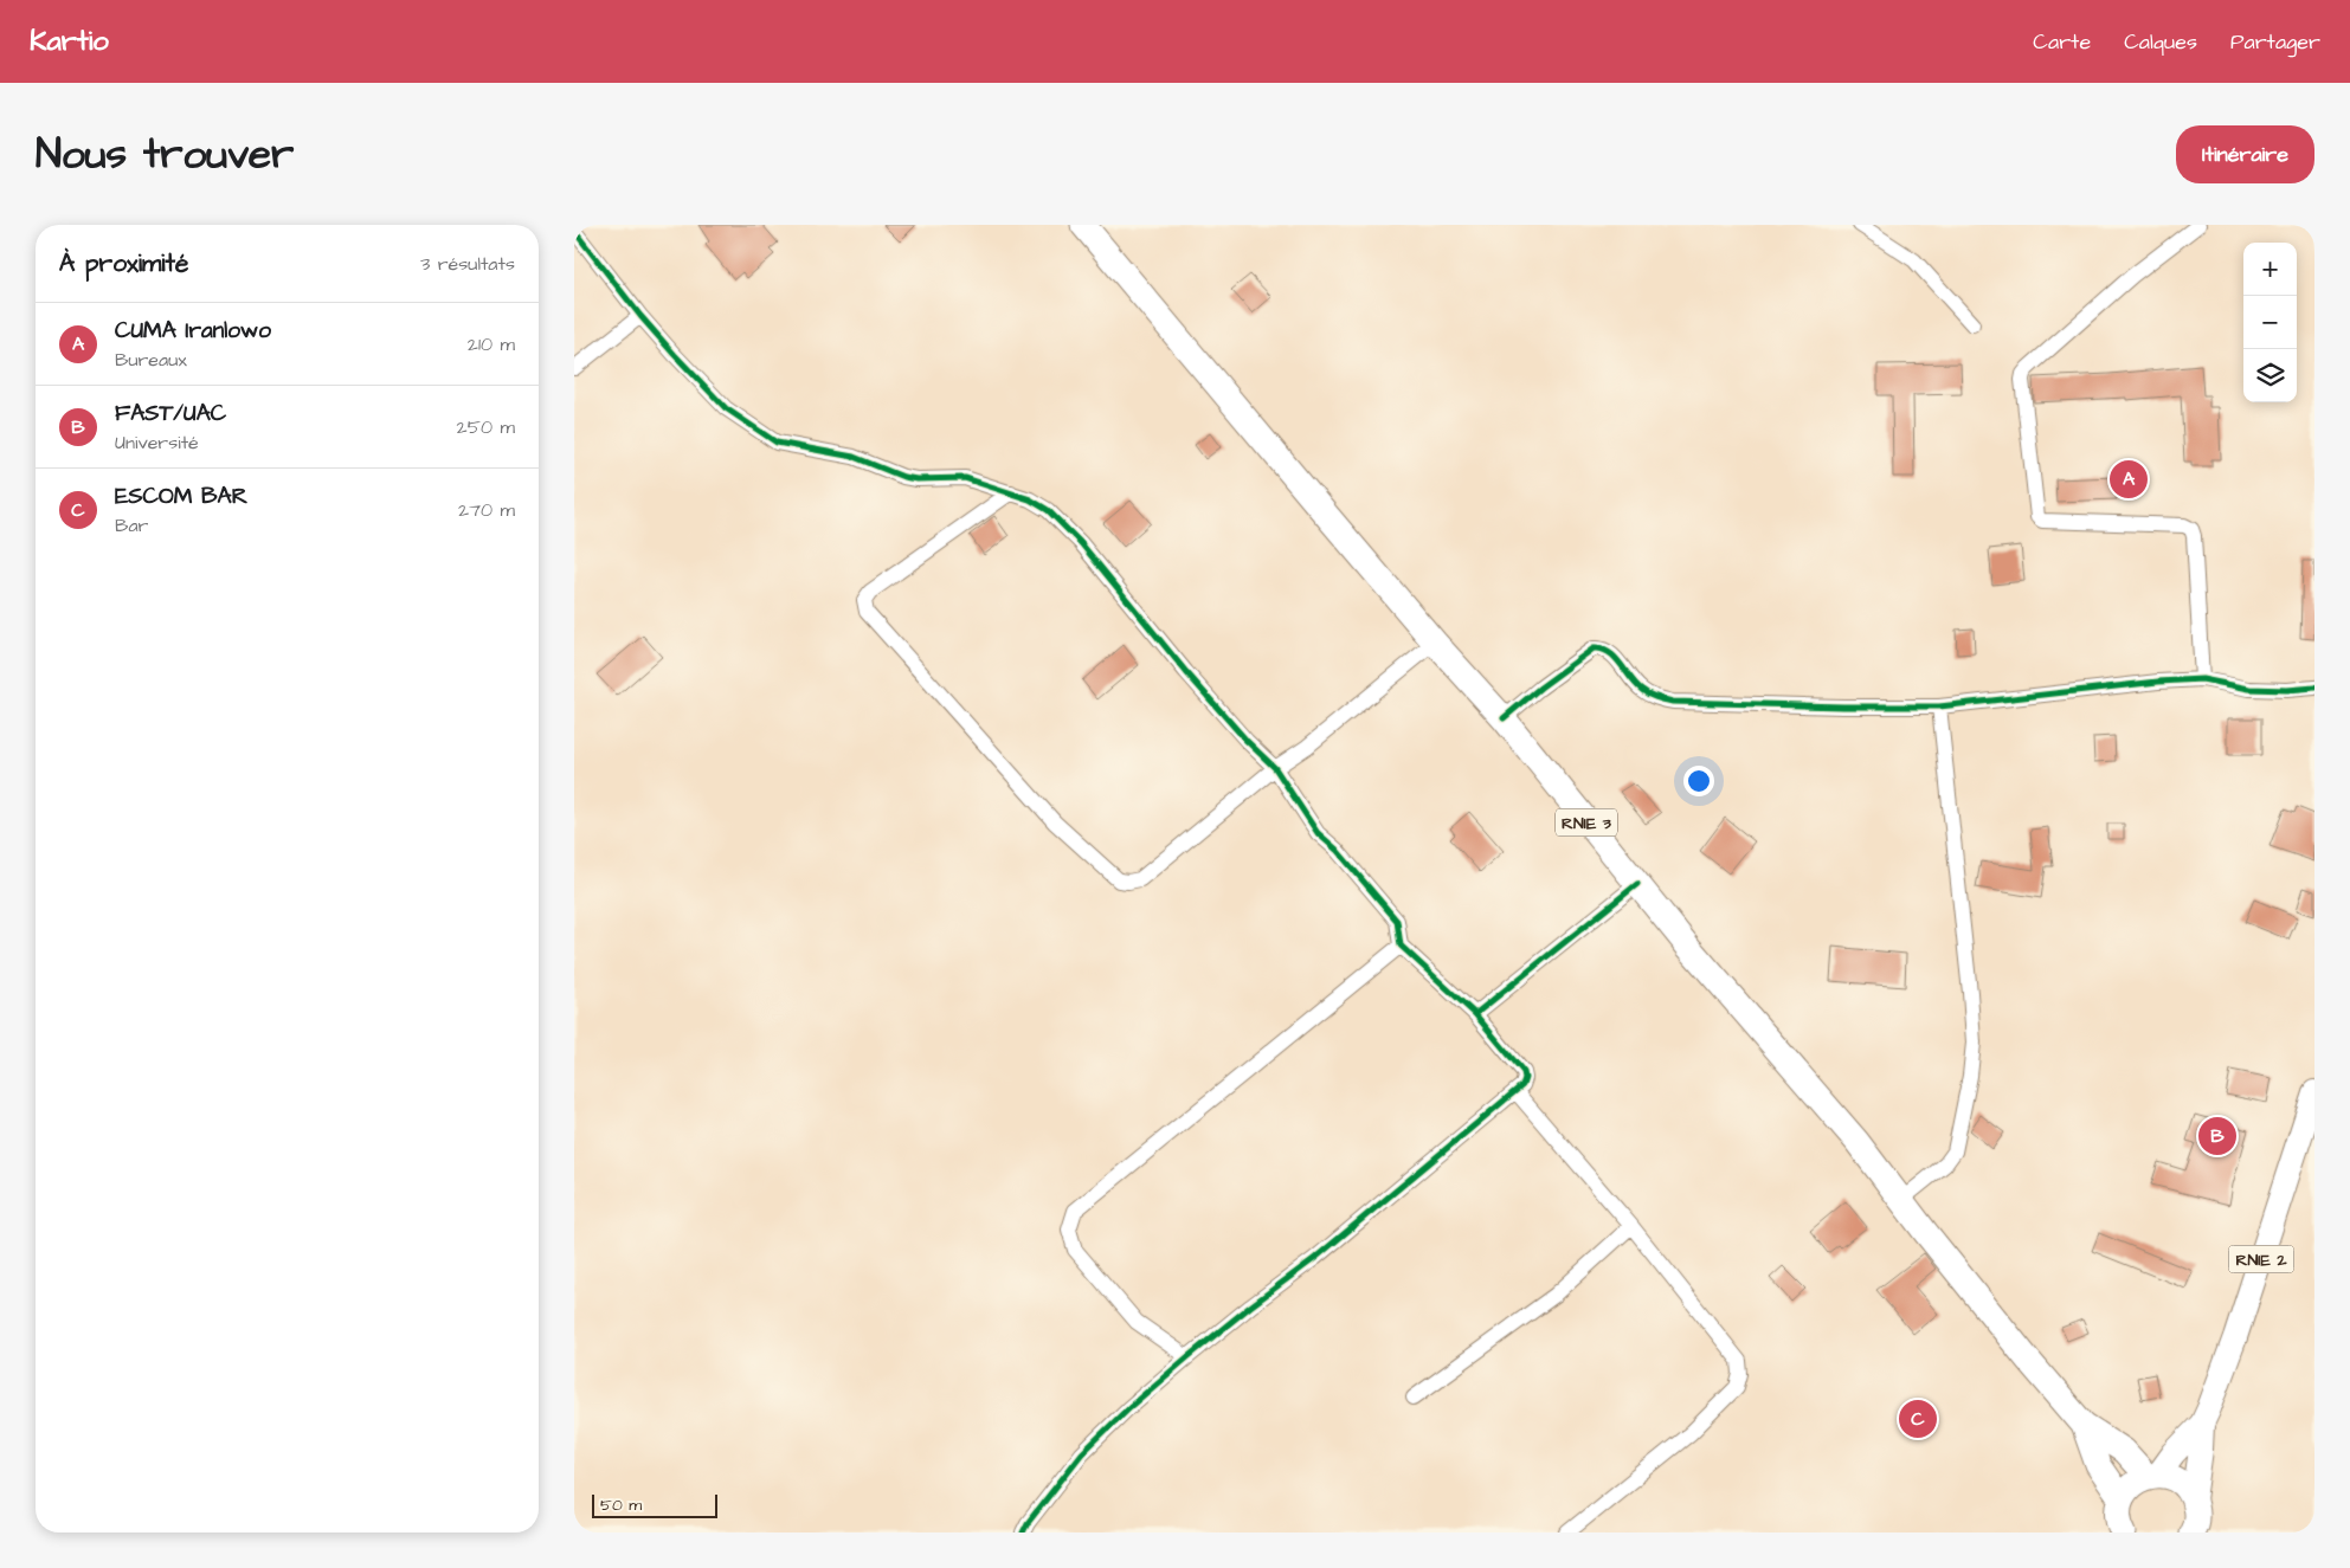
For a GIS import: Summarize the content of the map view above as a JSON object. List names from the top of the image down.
{
  "streets": {
    "highway": ["RNIE 3", "RNIE 2"]
  },
  "crossings": [
    ["RNIE 3", "RNIE 2"]
  ],
  "scale_bar": "50 m",
  "page": {
    "header": "Kartio",
    "nav": ["Carte", "Calques", "Partager"],
    "title": "Nous trouver",
    "buttons": "Itinéraire",
    "heading": ["À proximité", "3 résultats"],
    "map_buttons": ["+", "−"],
    "list": [
      {
        "mark": "A",
        "name": "CUMA Iranlowo",
        "note": "Bureaux",
        "value": "210 m"
      },
      {
        "mark": "B",
        "name": "FAST/UAC",
        "note": "Université",
        "value": "250 m"
      },
      {
        "mark": "C",
        "name": "ESCOM BAR",
        "note": "Bar",
        "value": "270 m"
      }
    ],
    "pins": ["A", "B", "C"],
    "scale": "50 m"
  }
}
